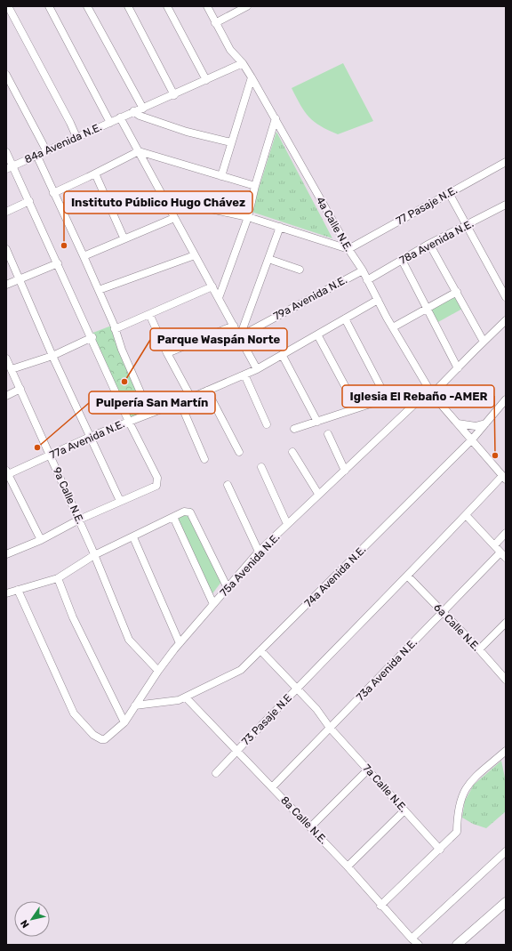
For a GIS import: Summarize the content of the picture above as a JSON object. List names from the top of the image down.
{
  "streets": {
    "street": [
      "84a Avenida N.E.",
      "77 Pasaje N.E.",
      "4a Calle N.E.",
      "78a Avenida N.E.",
      "79a Avenida N.E.",
      "77a Avenida N.E.",
      "9a Calle N.E.",
      "75a Avenida N.E.",
      "74a Avenida N.E.",
      "6a Calle N.E.",
      "73a Avenida N.E.",
      "73 Pasaje N.E",
      "7a Calle N.E.",
      "8a Calle N.E."
    ]
  },
  "crossings": [
    ["77 Pasaje N.E.", "4a Calle N.E."],
    ["4a Calle N.E.", "78a Avenida N.E."],
    ["4a Calle N.E.", "79a Avenida N.E."],
    ["4a Calle N.E.", "77a Avenida N.E."],
    ["4a Calle N.E.", "75a Avenida N.E."],
    ["4a Calle N.E.", "74a Avenida N.E."],
    ["4a Calle N.E.", "73 Pasaje N.E"],
    ["77a Avenida N.E.", "9a Calle N.E."],
    ["9a Calle N.E.", "75a Avenida N.E."],
    ["75a Avenida N.E.", "74a Avenida N.E."],
    ["74a Avenida N.E.", "8a Calle N.E."],
    ["6a Calle N.E.", "73a Avenida N.E."],
    ["6a Calle N.E.", "73 Pasaje N.E"],
    ["73a Avenida N.E.", "7a Calle N.E."],
    ["73a Avenida N.E.", "8a Calle N.E."],
    ["73 Pasaje N.E", "8a Calle N.E."]
  ],
  "places": [
    "Instituto Público Hugo Chávez",
    "Parque Waspán Norte",
    "Pulpería San Martín",
    "Iglesia El Rebaño -AMER"
  ],
  "north": "bottom left"
}
